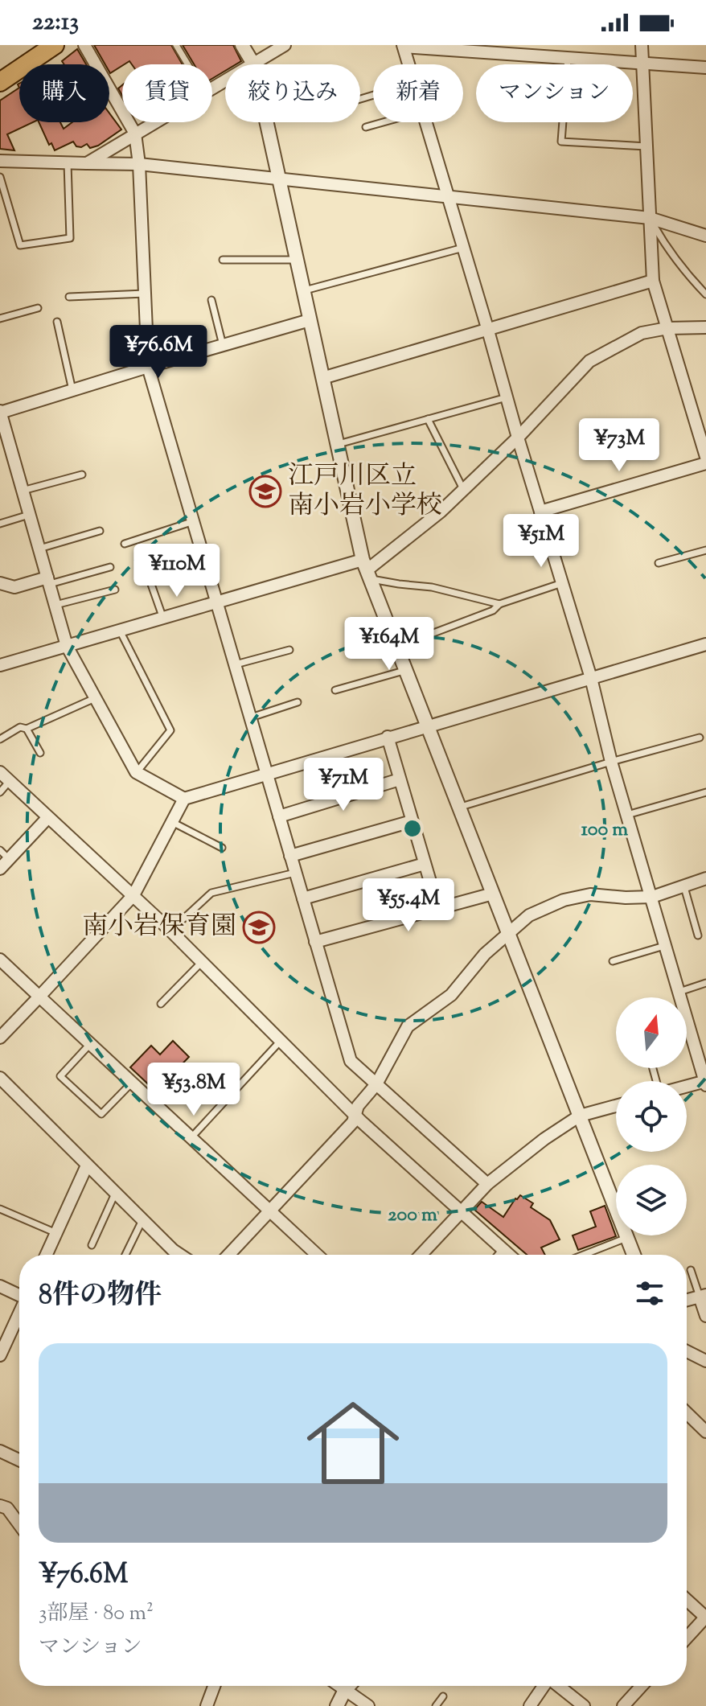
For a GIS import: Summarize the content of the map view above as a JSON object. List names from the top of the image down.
{
  "places": {
    "school or university": ["江戸川区立 南小岩小学校", "南小岩保育園"]
  },
  "north": "top",
  "page": {
    "status": "22:13",
    "chip": [
      "購入",
      "賃貸",
      "絞り込み",
      "新着",
      "マンション"
    ],
    "price": [
      "¥76.6M",
      "¥73M",
      "¥51M",
      "¥110M",
      "¥164M",
      "¥71M",
      "¥55.4M",
      "¥53.8M"
    ],
    "heading": "8件の物件",
    "list": [
      {
        "name": "¥76.6M",
        "note": "3部屋 · 80 m² · マンション"
      }
    ]
  },
  "rings": ["100 m", "200 m"]
}
